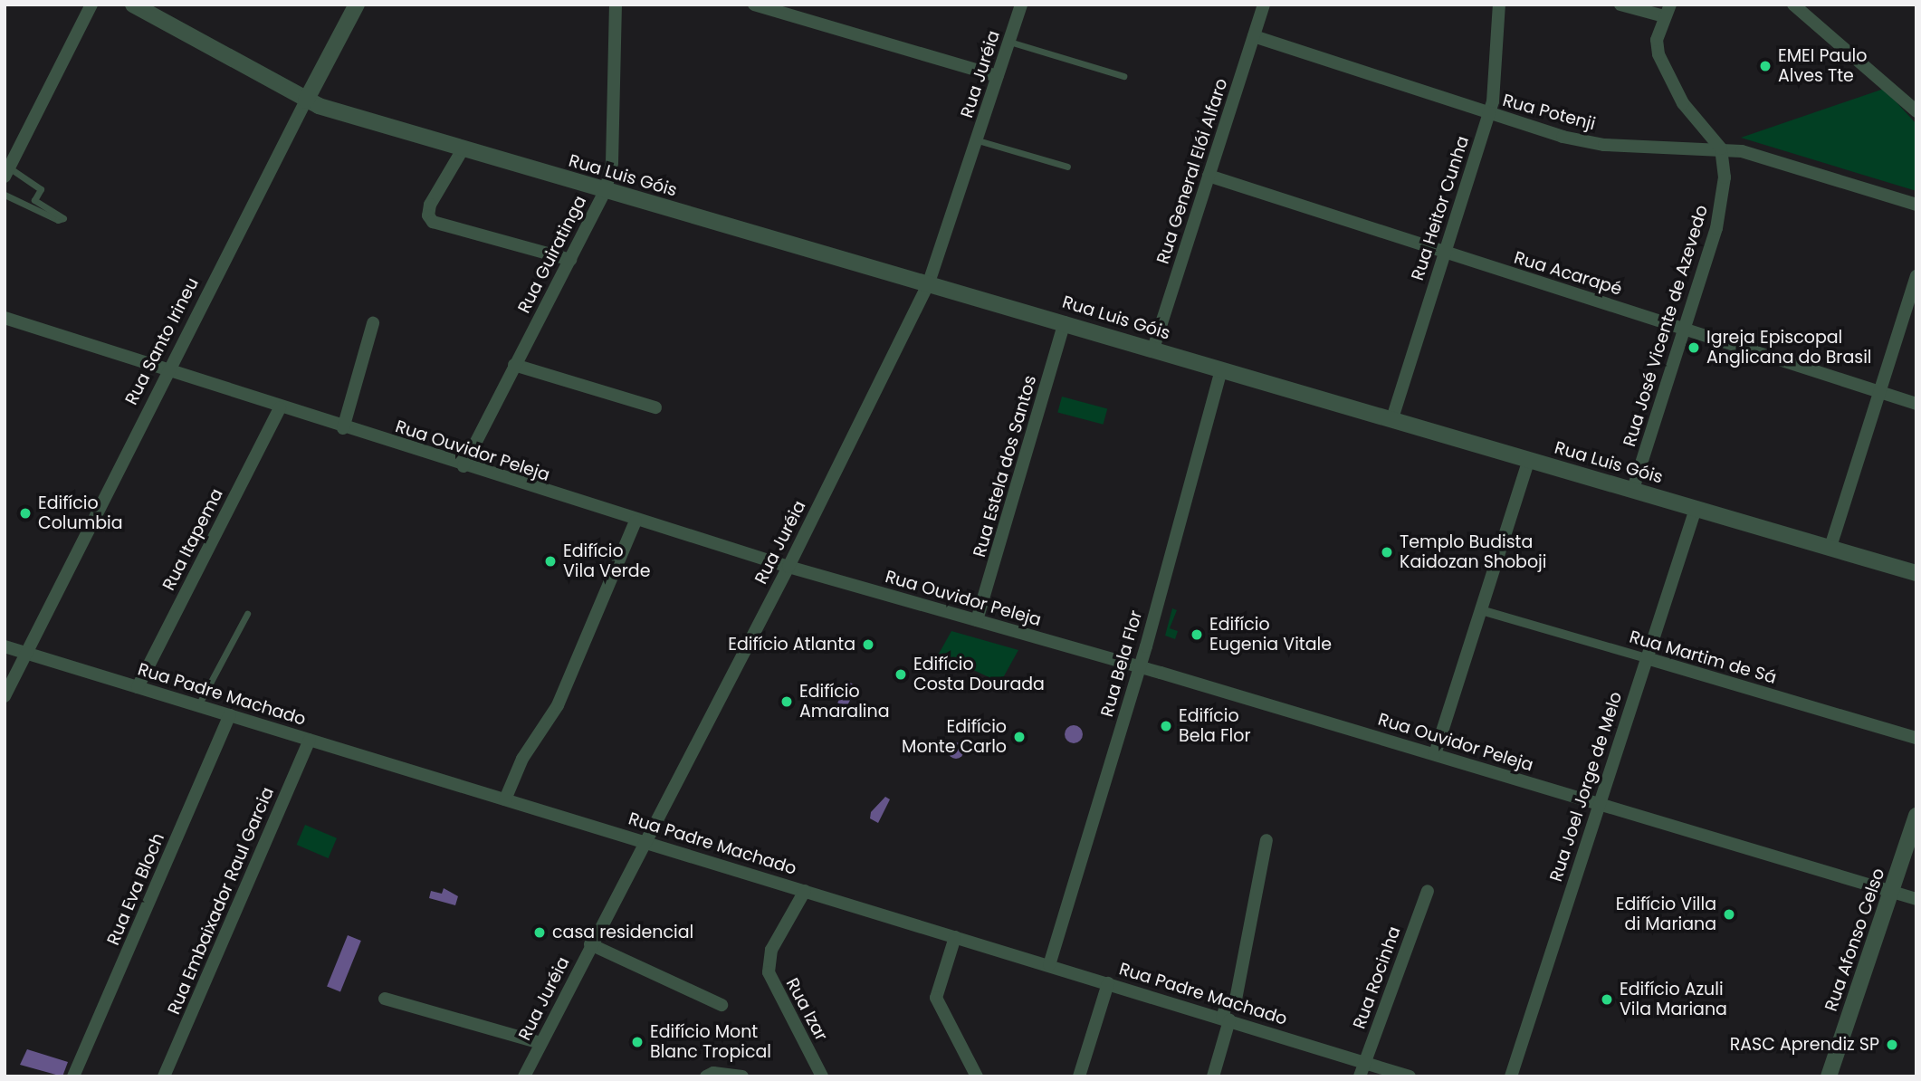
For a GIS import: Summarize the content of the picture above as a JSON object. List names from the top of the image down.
{
  "streets": {
    "street": [
      "Rua Juréia",
      "Rua Potenji",
      "Rua General Elói Alfaro",
      "Rua Luis Góis",
      "Rua Heitor Cunha",
      "Rua Guiratinga",
      "Rua Acarapé",
      "Rua José Vicente de Azevedo",
      "Rua Santo Irineu",
      "Rua Ouvidor Peleja",
      "Rua Estela dos Santos",
      "Rua Itapema",
      "Rua Martim de Sá",
      "Rua Bela Flor",
      "Rua Padre Machado",
      "Rua Joel Jorge de Melo",
      "Rua Eva Bloch",
      "Rua Embaixador Raul Garcia",
      "Rua Afonso Celso",
      "Rua Rocinha",
      "Rua Izar"
    ]
  },
  "crossings": [
    ["Rua Juréia", "Rua Luis Góis"],
    ["Rua Juréia", "Rua Ouvidor Peleja"],
    ["Rua Juréia", "Rua Padre Machado"],
    ["Rua Potenji", "Rua General Elói Alfaro"],
    ["Rua Potenji", "Rua Heitor Cunha"],
    ["Rua Potenji", "Rua José Vicente de Azevedo"],
    ["Rua General Elói Alfaro", "Rua Luis Góis"],
    ["Rua General Elói Alfaro", "Rua Acarapé"],
    ["Rua Luis Góis", "Rua Heitor Cunha"],
    ["Rua Luis Góis", "Rua Guiratinga"],
    ["Rua Luis Góis", "Rua José Vicente de Azevedo"],
    ["Rua Luis Góis", "Rua Santo Irineu"],
    ["Rua Luis Góis", "Rua Estela dos Santos"],
    ["Rua Luis Góis", "Rua Bela Flor"],
    ["Rua Luis Góis", "Rua Joel Jorge de Melo"],
    ["Rua Heitor Cunha", "Rua Acarapé"],
    ["Rua Guiratinga", "Rua Ouvidor Peleja"],
    ["Rua Acarapé", "Rua José Vicente de Azevedo"],
    ["Rua Santo Irineu", "Rua Ouvidor Peleja"],
    ["Rua Santo Irineu", "Rua Padre Machado"],
    ["Rua Ouvidor Peleja", "Rua Estela dos Santos"],
    ["Rua Ouvidor Peleja", "Rua Itapema"],
    ["Rua Ouvidor Peleja", "Rua Bela Flor"],
    ["Rua Ouvidor Peleja", "Rua Joel Jorge de Melo"],
    ["Rua Ouvidor Peleja", "Rua Afonso Celso"],
    ["Rua Itapema", "Rua Padre Machado"],
    ["Rua Martim de Sá", "Rua Joel Jorge de Melo"],
    ["Rua Bela Flor", "Rua Padre Machado"],
    ["Rua Padre Machado", "Rua Eva Bloch"],
    ["Rua Padre Machado", "Rua Embaixador Raul Garcia"],
    ["Rua Padre Machado", "Rua Rocinha"],
    ["Rua Padre Machado", "Rua Izar"]
  ],
  "places": [
    "EMEI Paulo Alves Tte",
    "Igreja Episcopal Anglicana do Brasil",
    "Edifício Columbia",
    "Templo Budista Kaidozan Shoboji",
    "Edifício Vila Verde",
    "Edifício Eugenia Vitale",
    "Edifício Atlanta",
    "Edifício Costa Dourada",
    "Edifício Amaralina",
    "Edifício Bela Flor",
    "Edifício Monte Carlo",
    "Edifício Villa di Mariana",
    "casa residencial",
    "Edifício Azuli Vila Mariana",
    "Edifício Mont Blanc Tropical",
    "RASC Aprendiz SP"
  ]
}
